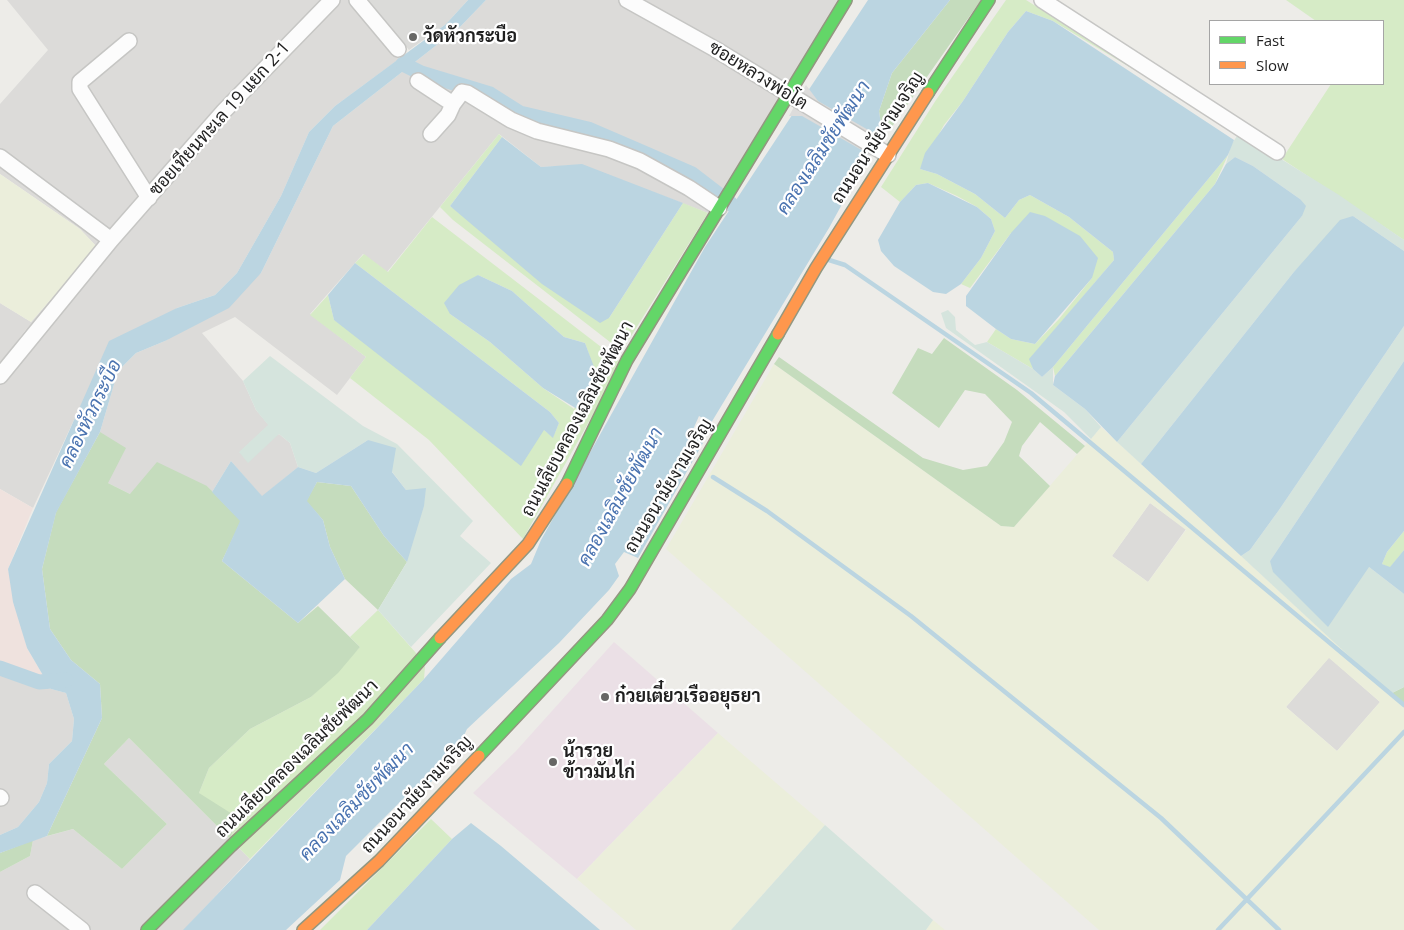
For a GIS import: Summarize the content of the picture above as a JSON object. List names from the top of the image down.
{
  "streets": {
    "street": [
      "ซอยหลวงพ่อโต",
      "ซอยเทียนทะเล 19 แยก 2-1",
      "ถนนอนามัยงามเจริญ",
      "ถนนเลียบคลองเฉลิมชัยพัฒนา"
    ]
  },
  "crossings": [
    ["ซอยหลวงพ่อโต", "ถนนอนามัยงามเจริญ"],
    ["ซอยหลวงพ่อโต", "ถนนเลียบคลองเฉลิมชัยพัฒนา"]
  ],
  "water": ["คลองเฉลิมชัยพัฒนา", "คลองหัวกระบือ"],
  "places": ["วัดหัวกระบือ", "ก๋วยเตี๋ยวเรืออยุธยา", "น้ารวย ข้าวมันไก่"],
  "legend": ["Fast", "Slow"]
}
